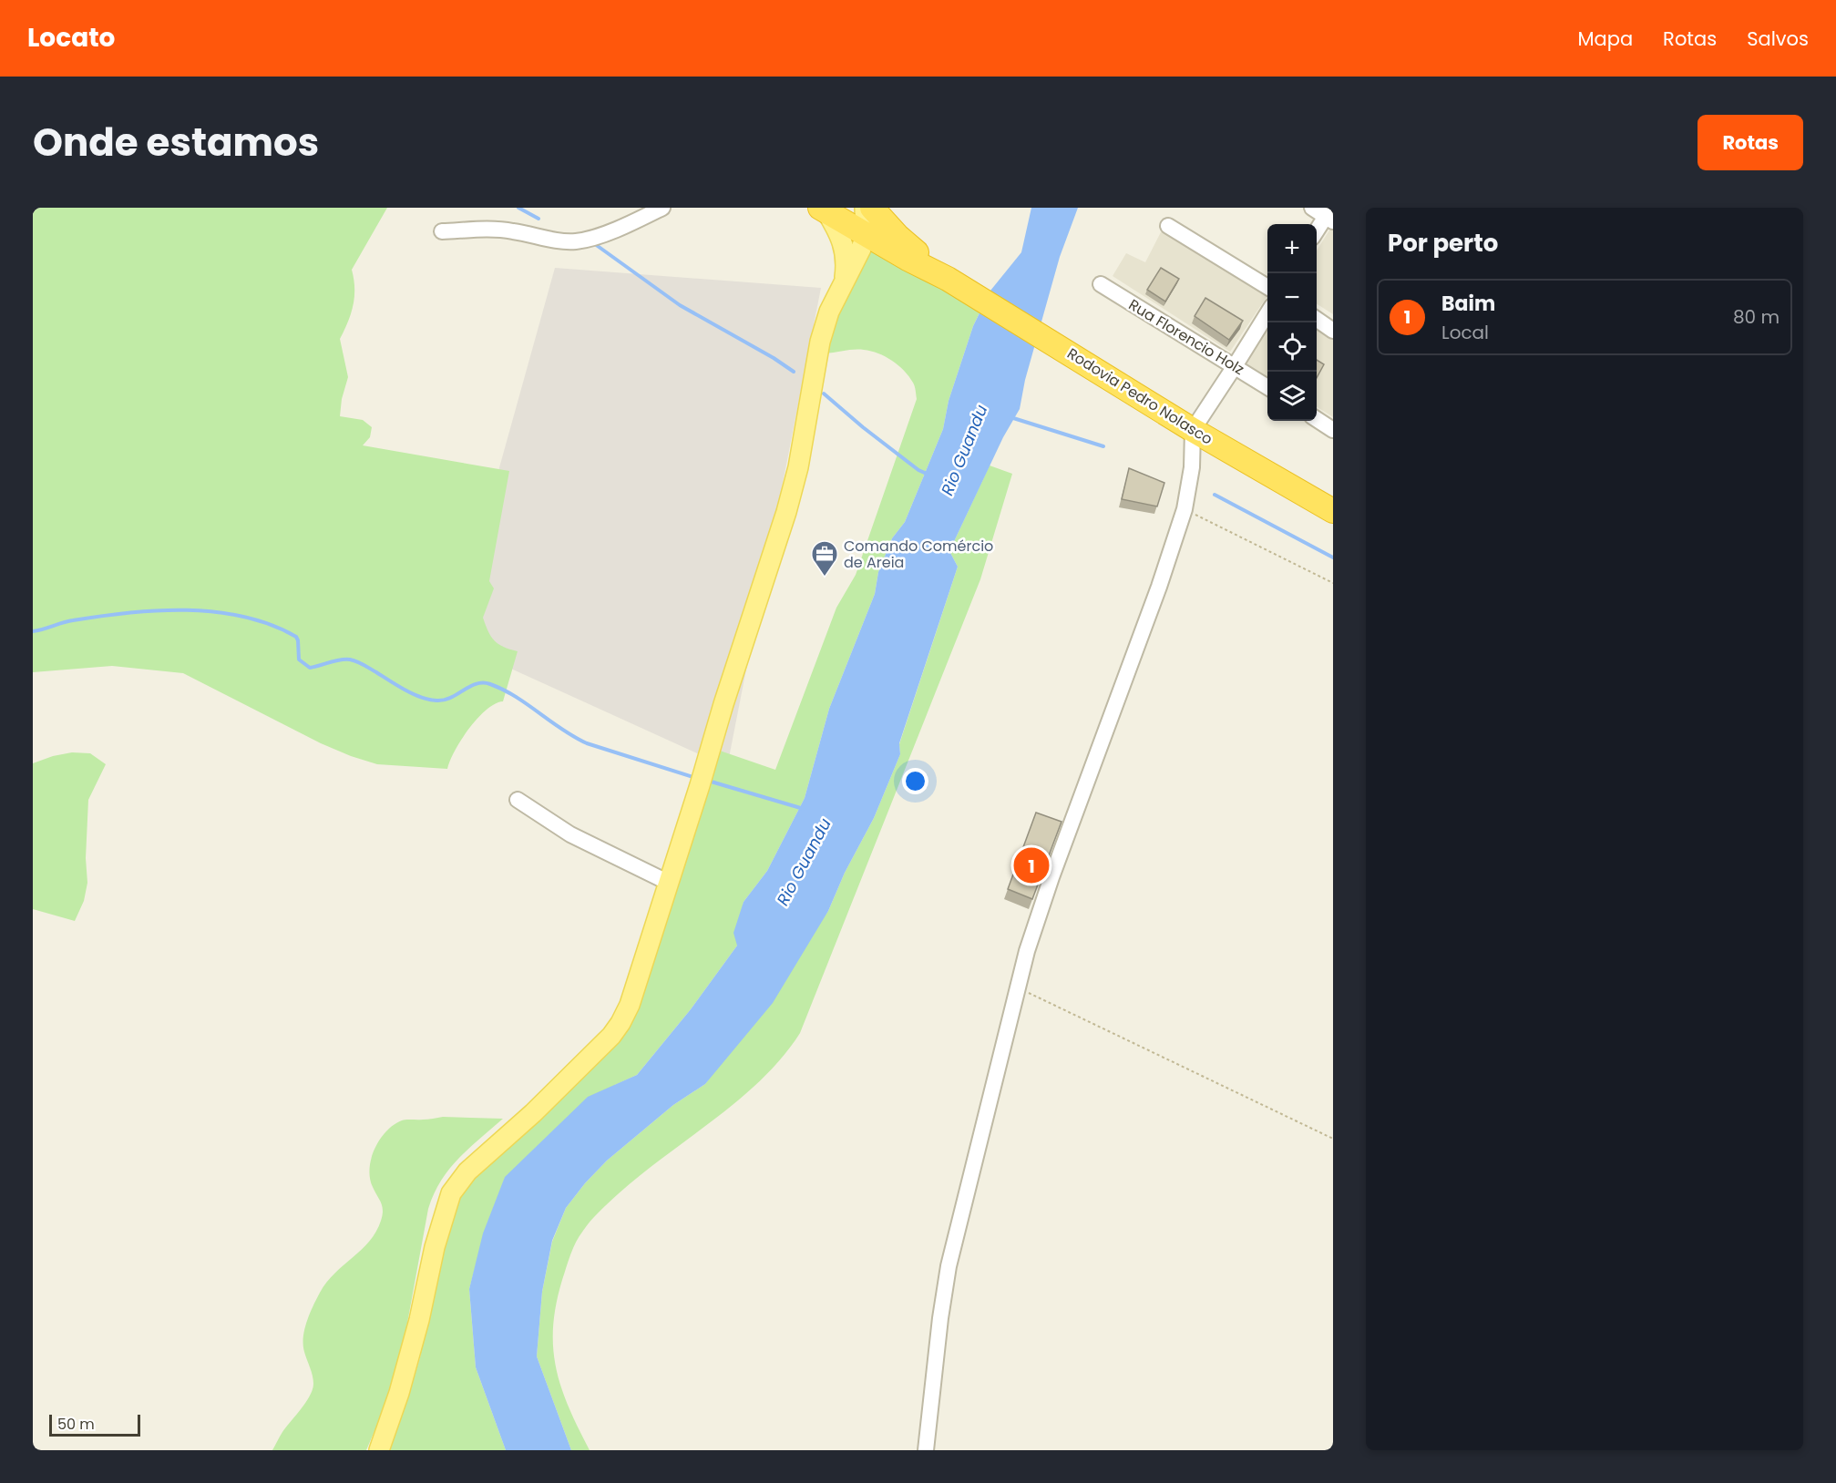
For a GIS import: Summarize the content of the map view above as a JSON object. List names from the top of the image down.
{
  "streets": {
    "highway": ["Rodovia Pedro Nolasco"],
    "street": ["Rua Florencio Holz"]
  },
  "water": ["Rio Guandu"],
  "places": {
    "office": ["Comando Comércio de Areia"]
  },
  "scale_bar": "50 m",
  "page": {
    "header": "Locato",
    "nav": ["Mapa", "Rotas", "Salvos"],
    "title": "Onde estamos",
    "buttons": "Rotas",
    "heading": "Por perto",
    "map_buttons": ["+", "−"],
    "list": [
      {
        "mark": "1",
        "name": "Baim",
        "note": "Local",
        "value": "80 m"
      }
    ],
    "pins": "1",
    "scale": "50 m"
  }
}
